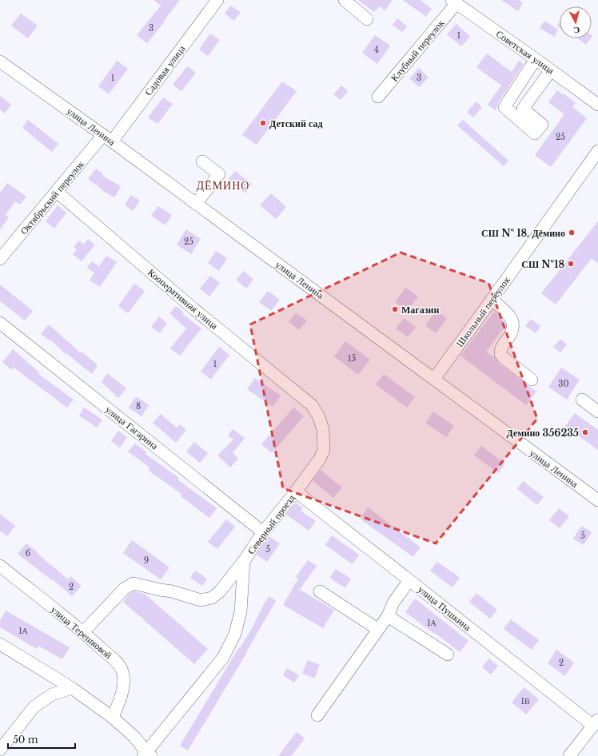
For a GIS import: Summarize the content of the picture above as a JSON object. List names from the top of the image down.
{
  "streets": {
    "street": [
      "Клубный переулок",
      "Советская улица",
      "Садовая улица",
      "улица Ленина",
      "Октябрьский переулок",
      "Кооперативная улица",
      "Школьный переулок",
      "улица Гагарина",
      "Северный проезд",
      "улица Пушкина",
      "улица Терешковой"
    ]
  },
  "crossings": [
    ["Клубный переулок", "Советская улица"],
    ["Садовая улица", "улица Ленина"],
    ["Садовая улица", "Октябрьский переулок"],
    ["улица Ленина", "Октябрьский переулок"],
    ["улица Ленина", "Школьный переулок"],
    ["Октябрьский переулок", "Кооперативная улица"],
    ["Кооперативная улица", "Северный проезд"],
    ["улица Гагарина", "Северный проезд"],
    ["Северный проезд", "улица Пушкина"]
  ],
  "districts": ["ДЁМИНО"],
  "places": [
    "Детский сад",
    "СШ № 18, Дёмино",
    "СШ №18",
    "Магазин",
    "Демино 356235"
  ],
  "house_numbers": [
    "3",
    "1",
    "4",
    "1",
    "3",
    "25",
    "25",
    "15",
    "1",
    "30",
    "8",
    "5",
    "5",
    "6",
    "9",
    "2",
    "1А",
    "1А",
    "2",
    "1В"
  ],
  "scale_bar": "50 m",
  "north": "bottom"
}
